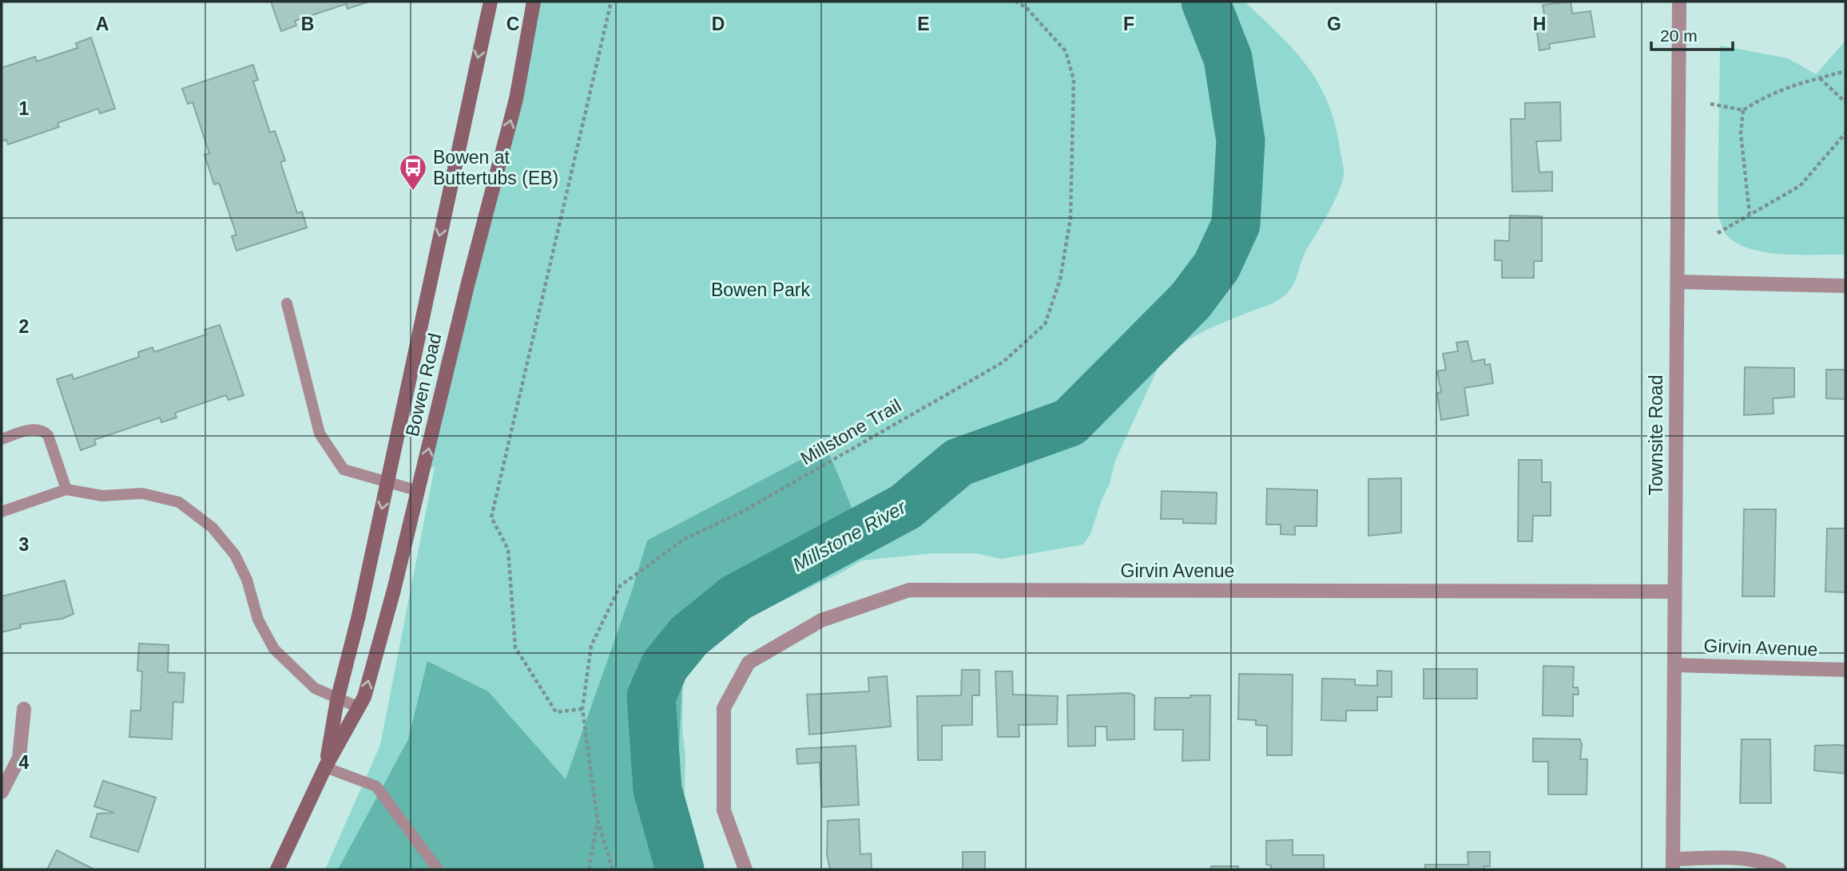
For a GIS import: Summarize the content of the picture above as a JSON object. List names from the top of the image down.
{
  "streets": {
    "main road": ["Bowen Road"],
    "street": ["Townsite Road", "Girvin Avenue"],
    "path": ["Millstone Trail"]
  },
  "crossings": [
    ["Townsite Road", "Girvin Avenue"]
  ],
  "water": ["Millstone River"],
  "parks": ["Bowen Park"],
  "places": {
    "bus stop": ["Bowen at Buttertubs (EB)"]
  },
  "scale_bar": "20 m",
  "grid": {
    "columns": [
      "A",
      "B",
      "C",
      "D",
      "E",
      "F",
      "G",
      "H"
    ],
    "rows": [
      "1",
      "2",
      "3",
      "4"
    ]
  }
}
